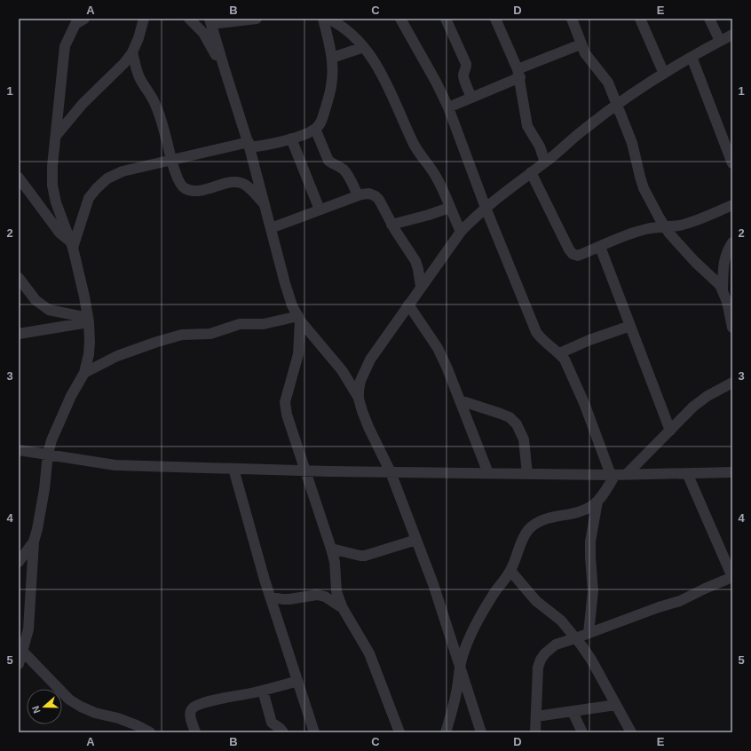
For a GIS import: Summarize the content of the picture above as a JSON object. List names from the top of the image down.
{
  "north": "left",
  "grid": {
    "columns": [
      "A",
      "B",
      "C",
      "D",
      "E"
    ],
    "rows": [
      "1",
      "2",
      "3",
      "4",
      "5"
    ]
  }
}
